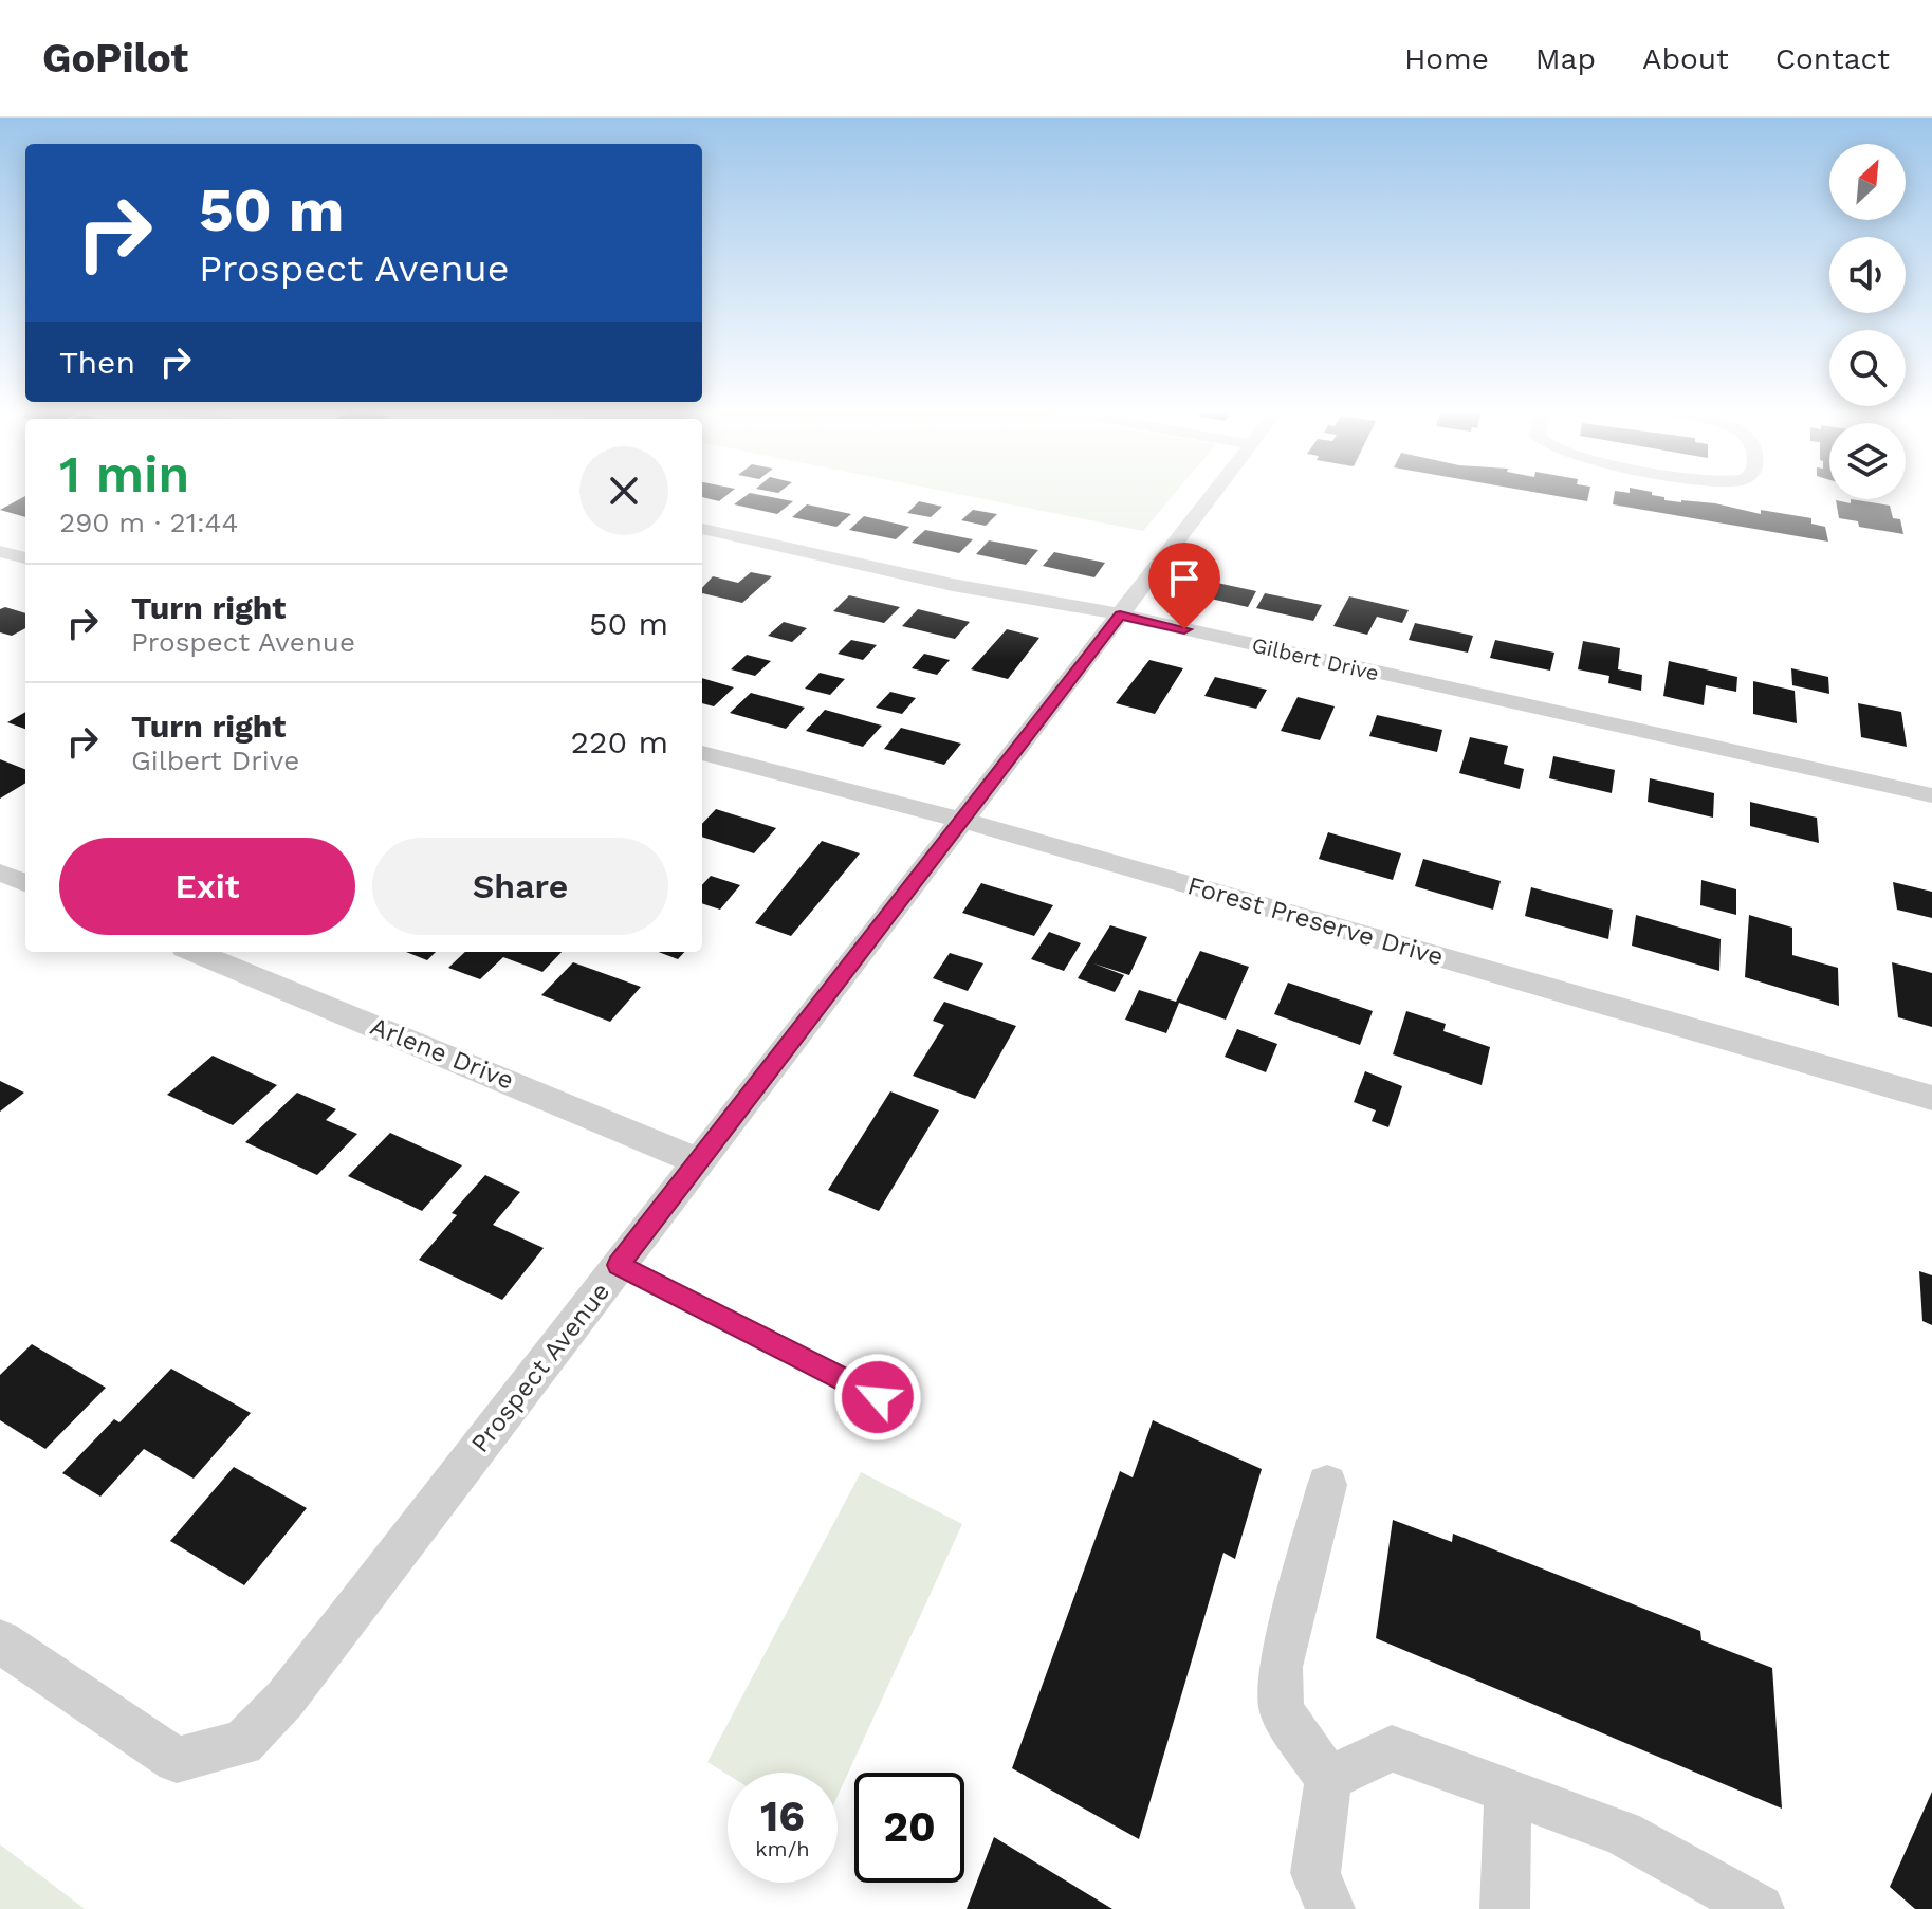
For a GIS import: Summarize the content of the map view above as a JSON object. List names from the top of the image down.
{
  "streets": {
    "street": [
      "Gilbert Drive",
      "Forest Preserve Drive",
      "Arlene Drive",
      "Prospect Avenue"
    ]
  },
  "crossings": [
    ["Gilbert Drive", "Prospect Avenue"],
    ["Forest Preserve Drive", "Prospect Avenue"],
    ["Arlene Drive", "Prospect Avenue"]
  ],
  "north": "top right",
  "page": {
    "header": "GoPilot",
    "nav": [
      "Home",
      "Map",
      "About",
      "Contact"
    ],
    "turn": ["50 m", "Prospect Avenue"],
    "then": "Then",
    "heading": ["1 min", "290 m · 21:44"],
    "list": [
      {
        "name": "Turn right",
        "note": "Prospect Avenue",
        "value": "50 m"
      },
      {
        "name": "Turn right",
        "note": "Gilbert Drive",
        "value": "220 m"
      }
    ],
    "buttons": ["Exit", "Share"],
    "speed": "16 km/h",
    "limit": "20"
  }
}
